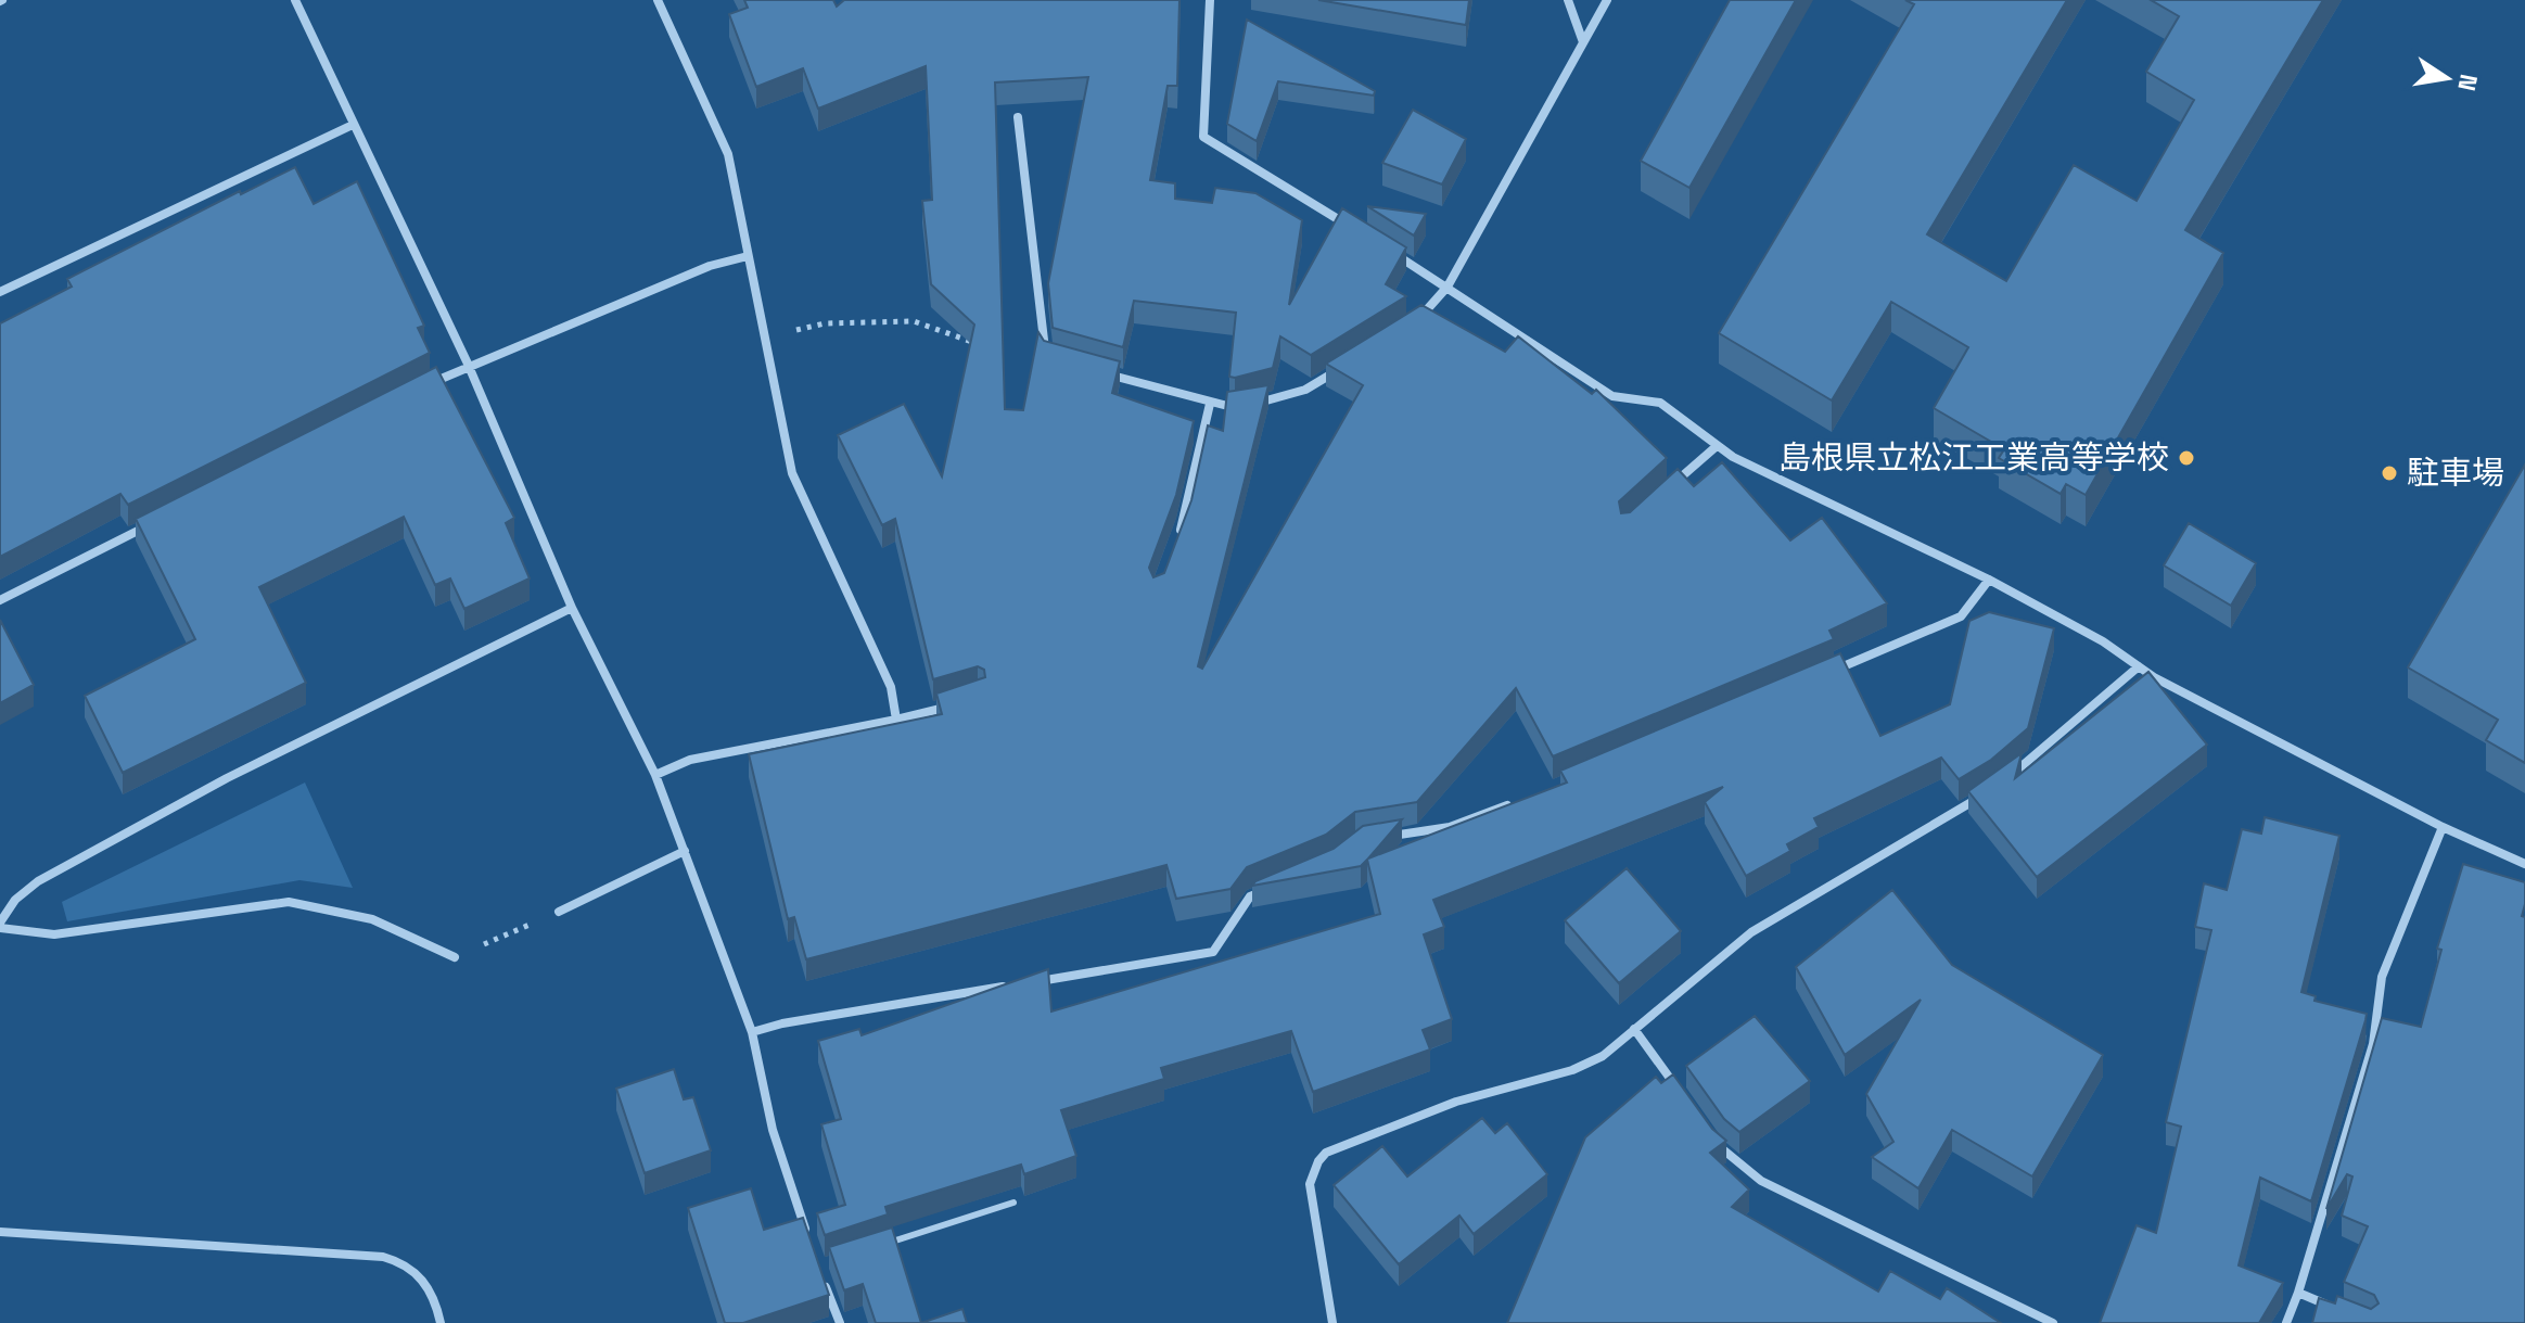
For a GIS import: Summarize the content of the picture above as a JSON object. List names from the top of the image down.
{
  "places": ["島根県立松江工業高等学校", "駐車場"],
  "north": "right"
}
